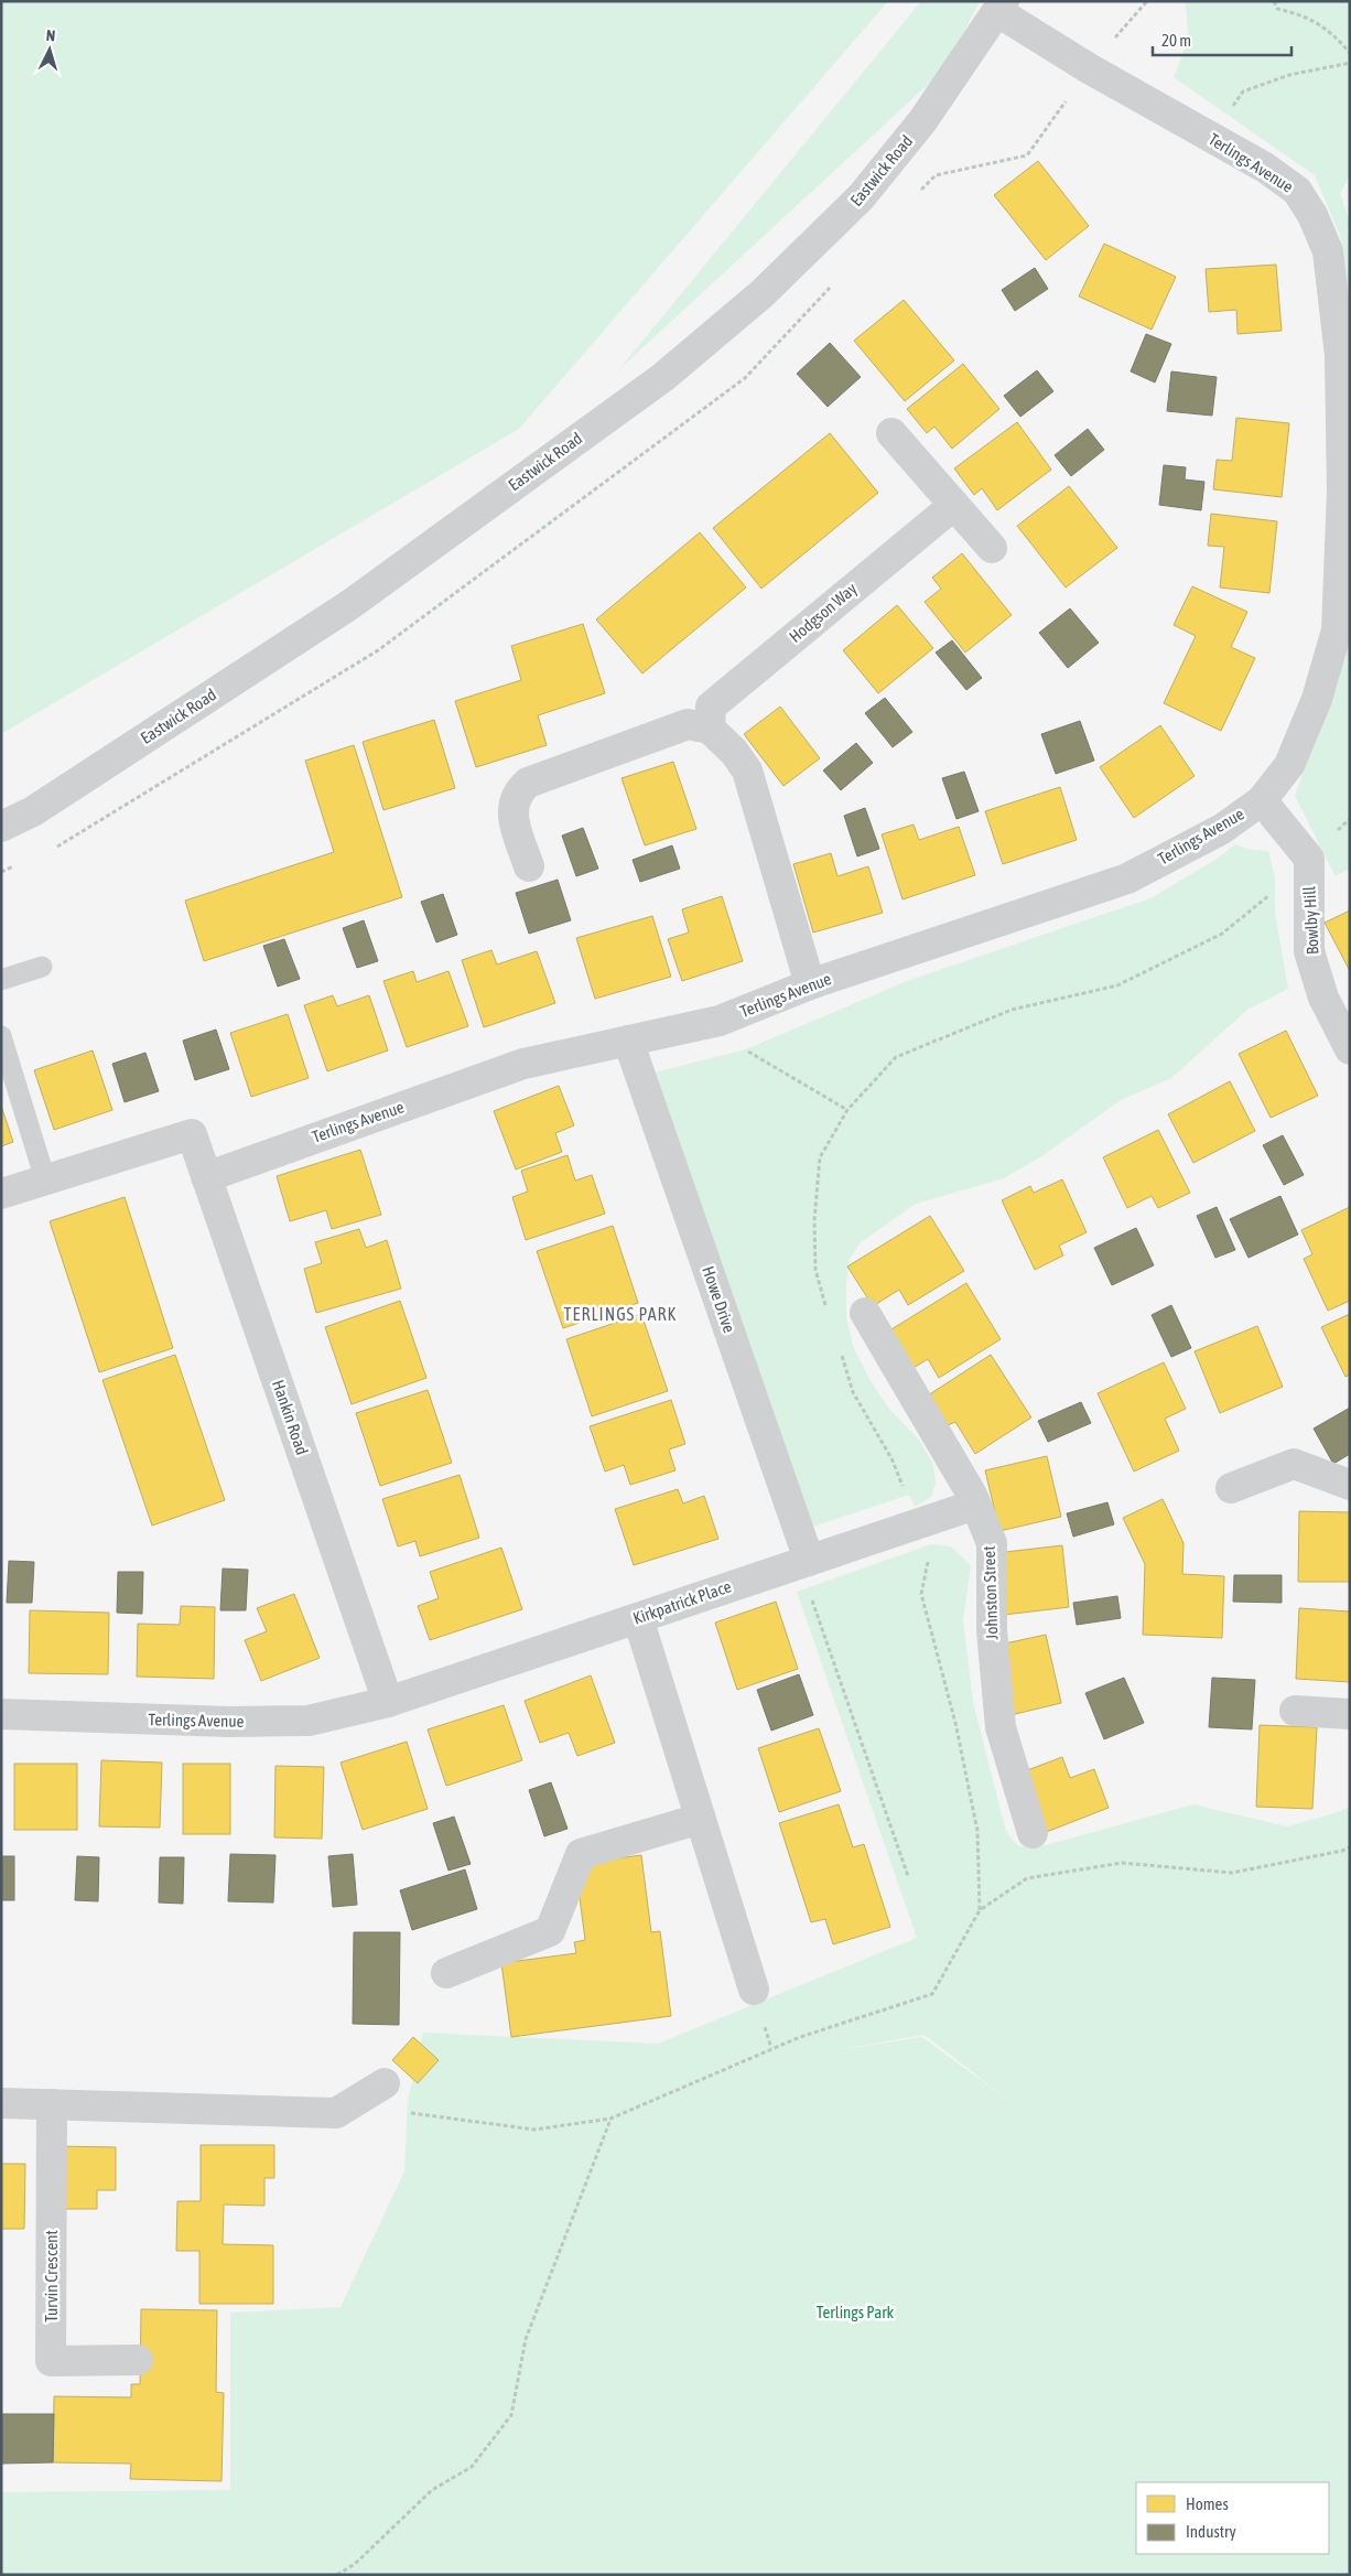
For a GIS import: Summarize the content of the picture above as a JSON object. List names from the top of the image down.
{
  "streets": {
    "street": [
      "Terlings Avenue",
      "Eastwick Road",
      "Hodgson Way",
      "Bowlby Hill",
      "Howe Drive",
      "Hankin Road",
      "Johnston Street",
      "Kirkpatrick Place",
      "Turvin Crescent"
    ]
  },
  "crossings": [
    ["Terlings Avenue", "Eastwick Road"],
    ["Terlings Avenue", "Howe Drive"],
    ["Terlings Avenue", "Hankin Road"],
    ["Terlings Avenue", "Kirkpatrick Place"],
    ["Howe Drive", "Kirkpatrick Place"],
    ["Hankin Road", "Kirkpatrick Place"],
    ["Johnston Street", "Kirkpatrick Place"]
  ],
  "districts": ["TERLINGS PARK"],
  "parks": ["Terlings Park"],
  "legend": ["Homes", "Industry"],
  "scale_bar": "20 m",
  "north": "top"
}
